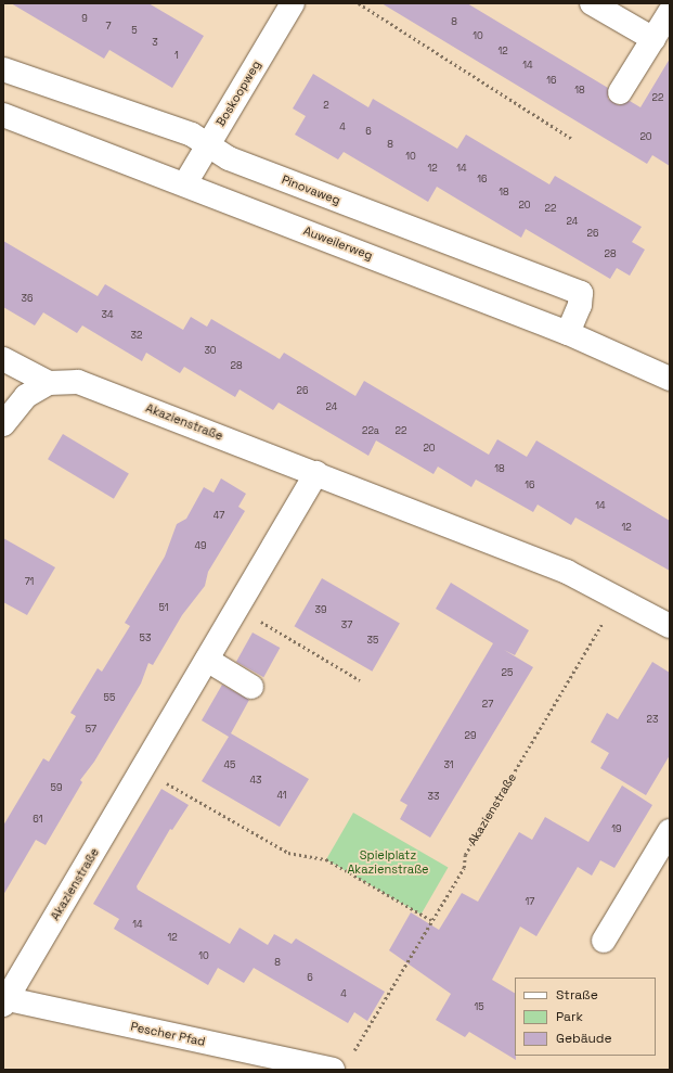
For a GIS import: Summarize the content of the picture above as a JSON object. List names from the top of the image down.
{
  "streets": {
    "street": [
      "Boskoopweg",
      "Pinovaweg",
      "Auweilerweg",
      "Akazienstraße",
      "Pescher Pfad"
    ]
  },
  "crossings": [
    ["Boskoopweg", "Pinovaweg"],
    ["Boskoopweg", "Auweilerweg"],
    ["Pinovaweg", "Auweilerweg"],
    ["Akazienstraße", "Pescher Pfad"]
  ],
  "parks": ["Spielplatz Akazienstraße"],
  "house_numbers": [
    "9",
    "8",
    "7",
    "5",
    "10",
    "3",
    "12",
    "1",
    "14",
    "16",
    "18",
    "22",
    "2",
    "4",
    "6",
    "20",
    "8",
    "10",
    "12",
    "14",
    "16",
    "18",
    "20",
    "22",
    "24",
    "26",
    "28",
    "36",
    "34",
    "32",
    "30",
    "28",
    "26",
    "24",
    "22a",
    "22",
    "20",
    "18",
    "16",
    "14",
    "47",
    "12",
    "49",
    "71",
    "51",
    "39",
    "37",
    "53",
    "35",
    "25",
    "55",
    "27",
    "23",
    "57",
    "29",
    "45",
    "31",
    "43",
    "59",
    "41",
    "33",
    "61",
    "19",
    "17",
    "14",
    "12",
    "10",
    "8",
    "6",
    "4",
    "15"
  ],
  "legend": ["Straße", "Park", "Gebäude"]
}
